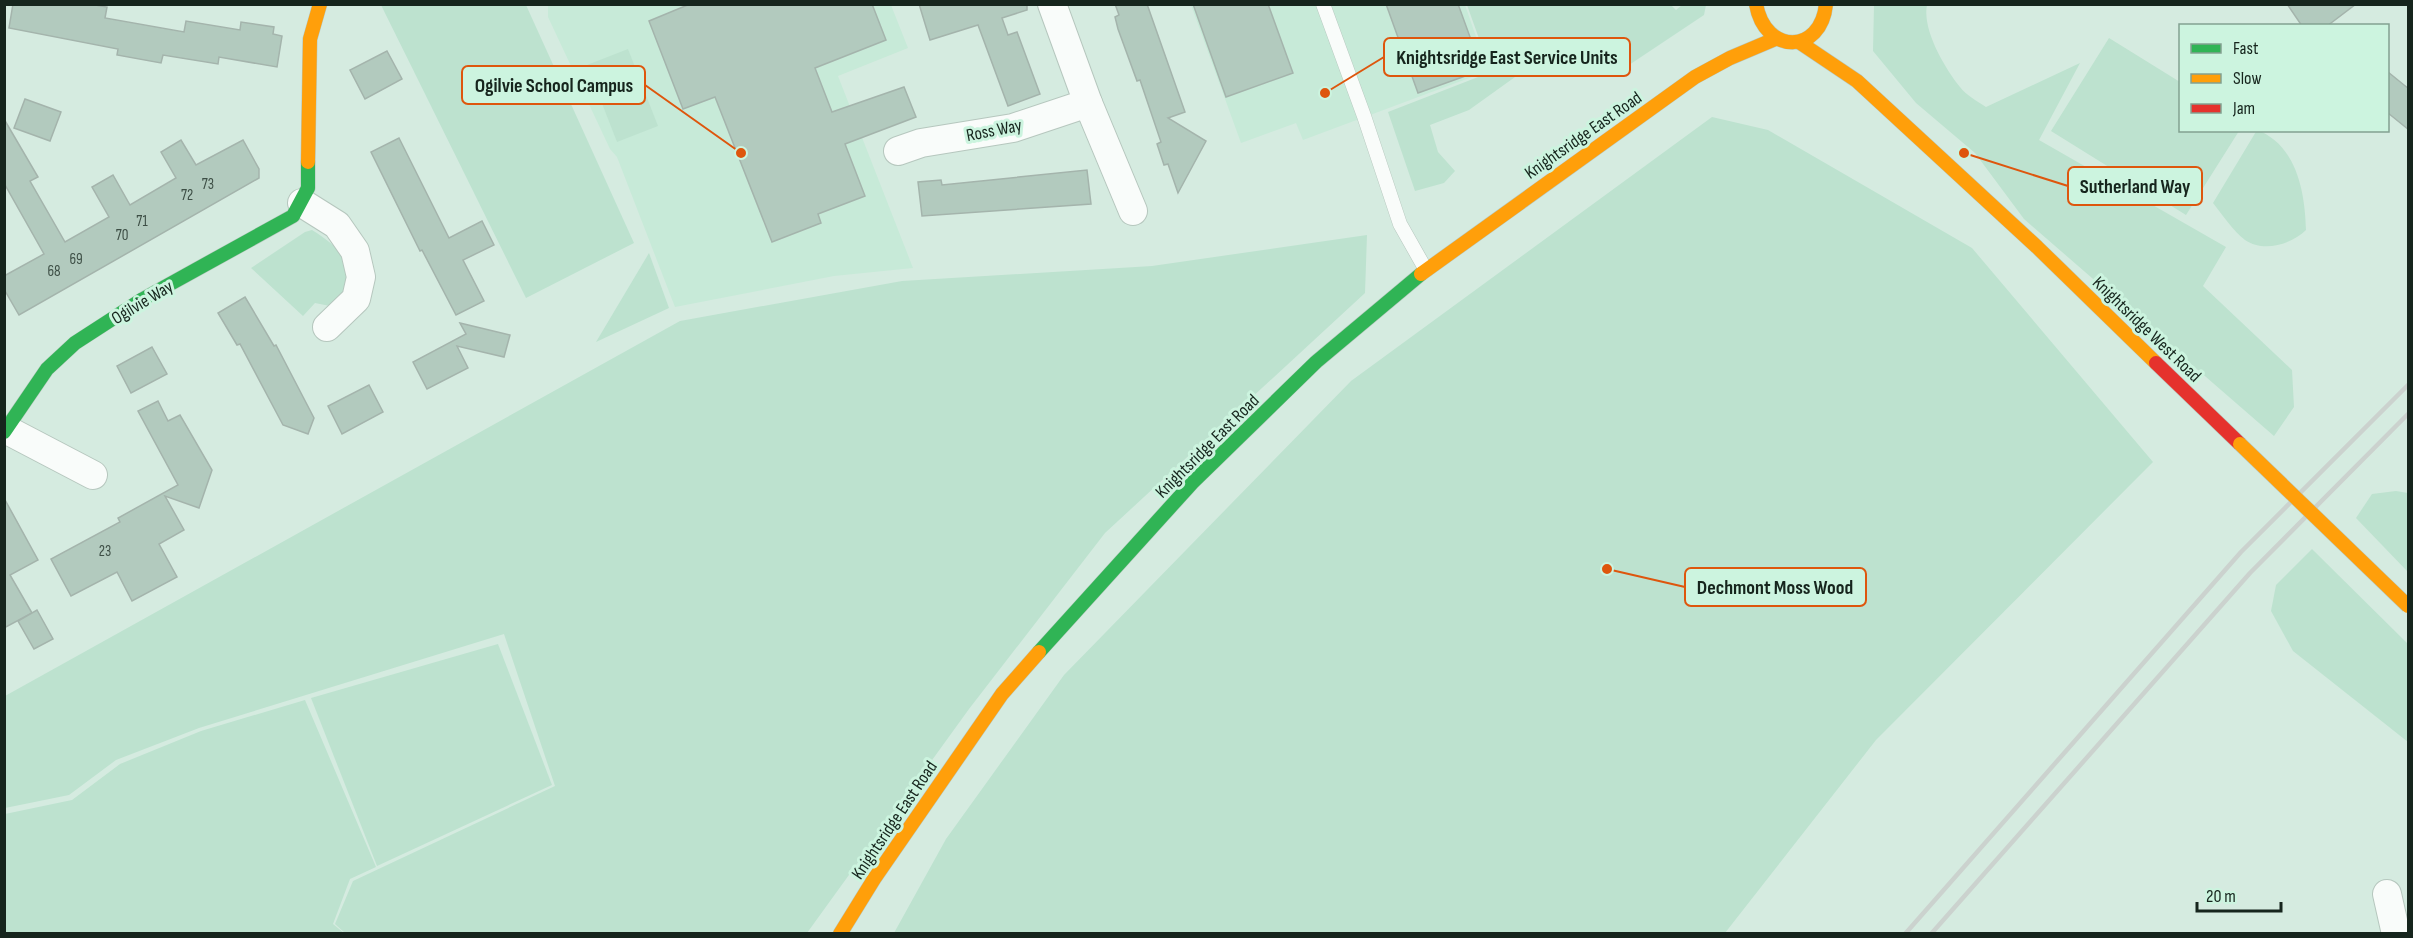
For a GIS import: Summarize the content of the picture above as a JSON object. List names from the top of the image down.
{
  "streets": {
    "street": [
      "Ross Way",
      "Knightsridge East Road",
      "Ogilvie Way",
      "Knightsridge West Road"
    ]
  },
  "places": [
    "Knightsridge East Service Units",
    "Ogilvie School Campus",
    "Sutherland Way",
    "Dechmont Moss Wood"
  ],
  "house_numbers": [
    "73",
    "72",
    "71",
    "70",
    "69",
    "68",
    "23"
  ],
  "legend": ["Fast", "Slow", "Jam"],
  "scale_bar": "20 m"
}
